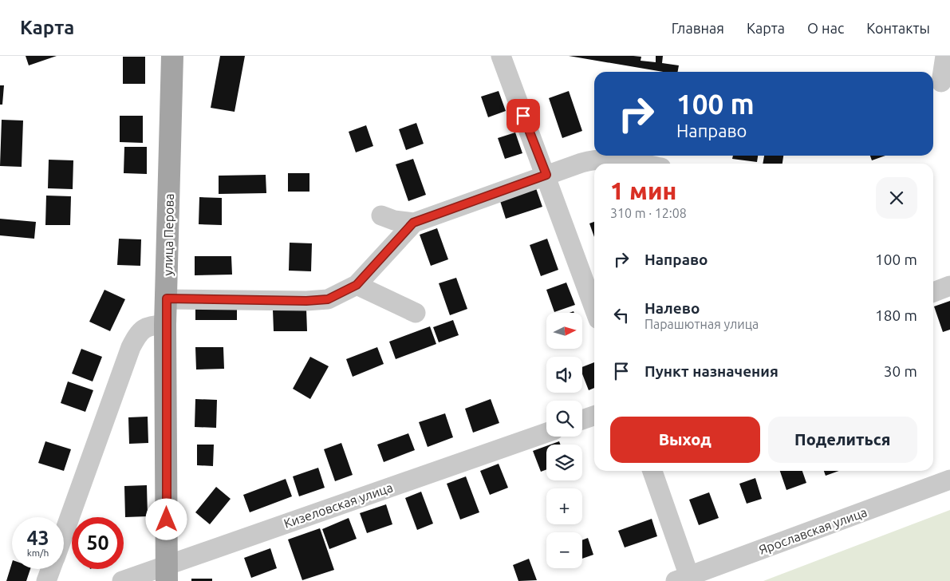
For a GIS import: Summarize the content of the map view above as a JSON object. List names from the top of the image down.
{
  "streets": {
    "main road": ["улица Перова"],
    "street": ["Кизеловская улица", "Ярославская улица"]
  },
  "crossings": [
    ["улица Перова", "Кизеловская улица"]
  ],
  "north": "right",
  "page": {
    "header": "Карта",
    "nav": [
      "Главная",
      "Карта",
      "О нас",
      "Контакты"
    ],
    "turn": ["100 m", "Направо"],
    "heading": ["1 мин", "310 m · 12:08"],
    "list": [
      {
        "name": "Направо",
        "value": "100 m"
      },
      {
        "name": "Налево",
        "note": "Парашютная улица",
        "value": "180 m"
      },
      {
        "name": "Пункт назначения",
        "value": "30 m"
      }
    ],
    "map_buttons": ["+", "−"],
    "buttons": ["Выход", "Поделиться"],
    "speed": "43 km/h",
    "limit": "50"
  }
}
